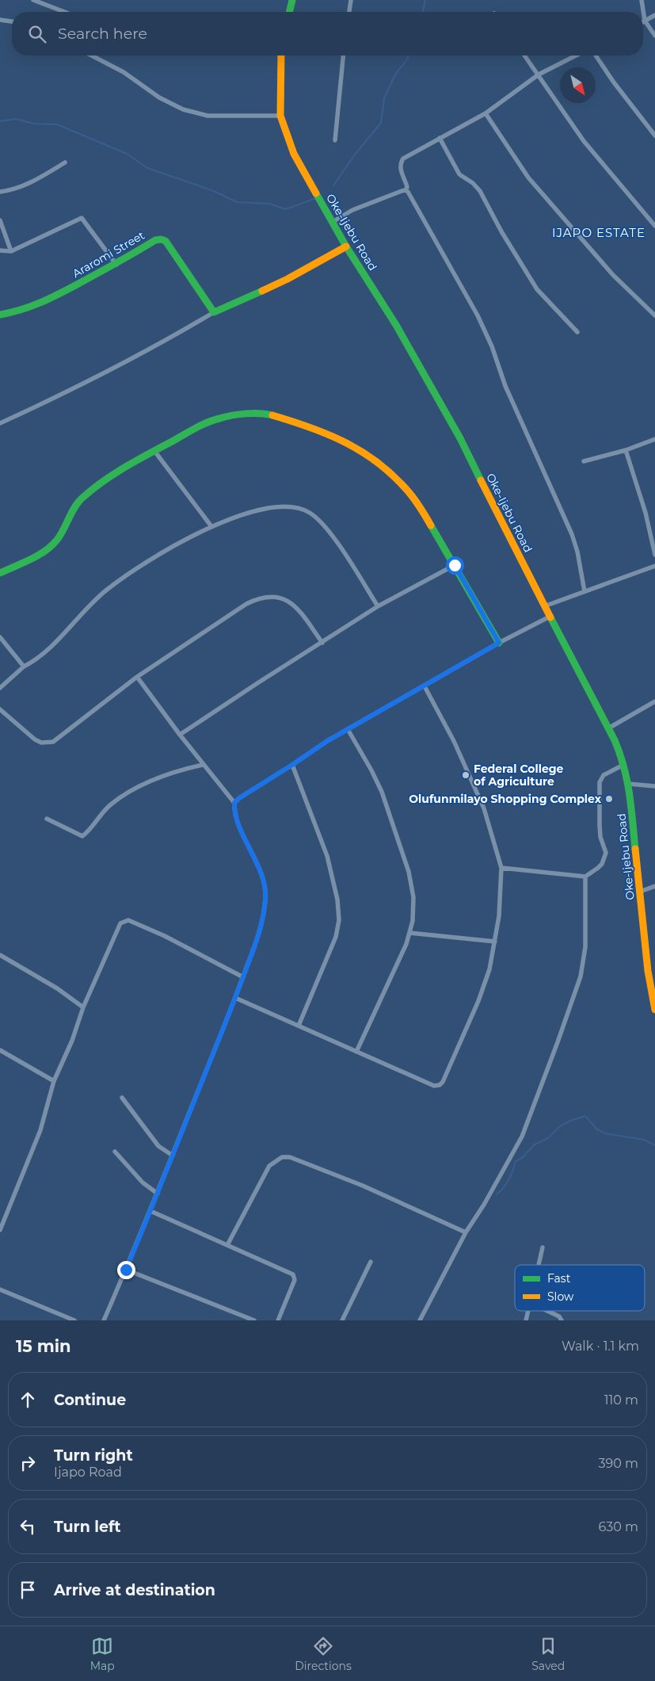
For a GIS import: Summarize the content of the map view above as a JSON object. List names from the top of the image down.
{
  "streets": {
    "street": ["Oke-Ijebu Road", "Araromi Street"]
  },
  "districts": ["IJAPO ESTATE"],
  "places": ["Federal College of Agriculture", "Olufunmilayo Shopping Complex"],
  "legend": ["Fast", "Slow"],
  "north": "bottom right",
  "page": {
    "search": "Search here",
    "heading": ["15 min", "Walk · 1.1 km"],
    "list": [
      ["Continue", "110 m"],
      ["Turn right", "Ijapo Road", "390 m"],
      ["Turn left", "630 m"],
      "Arrive at destination"
    ],
    "nav": ["Map", "Directions", "Saved"]
  }
}
